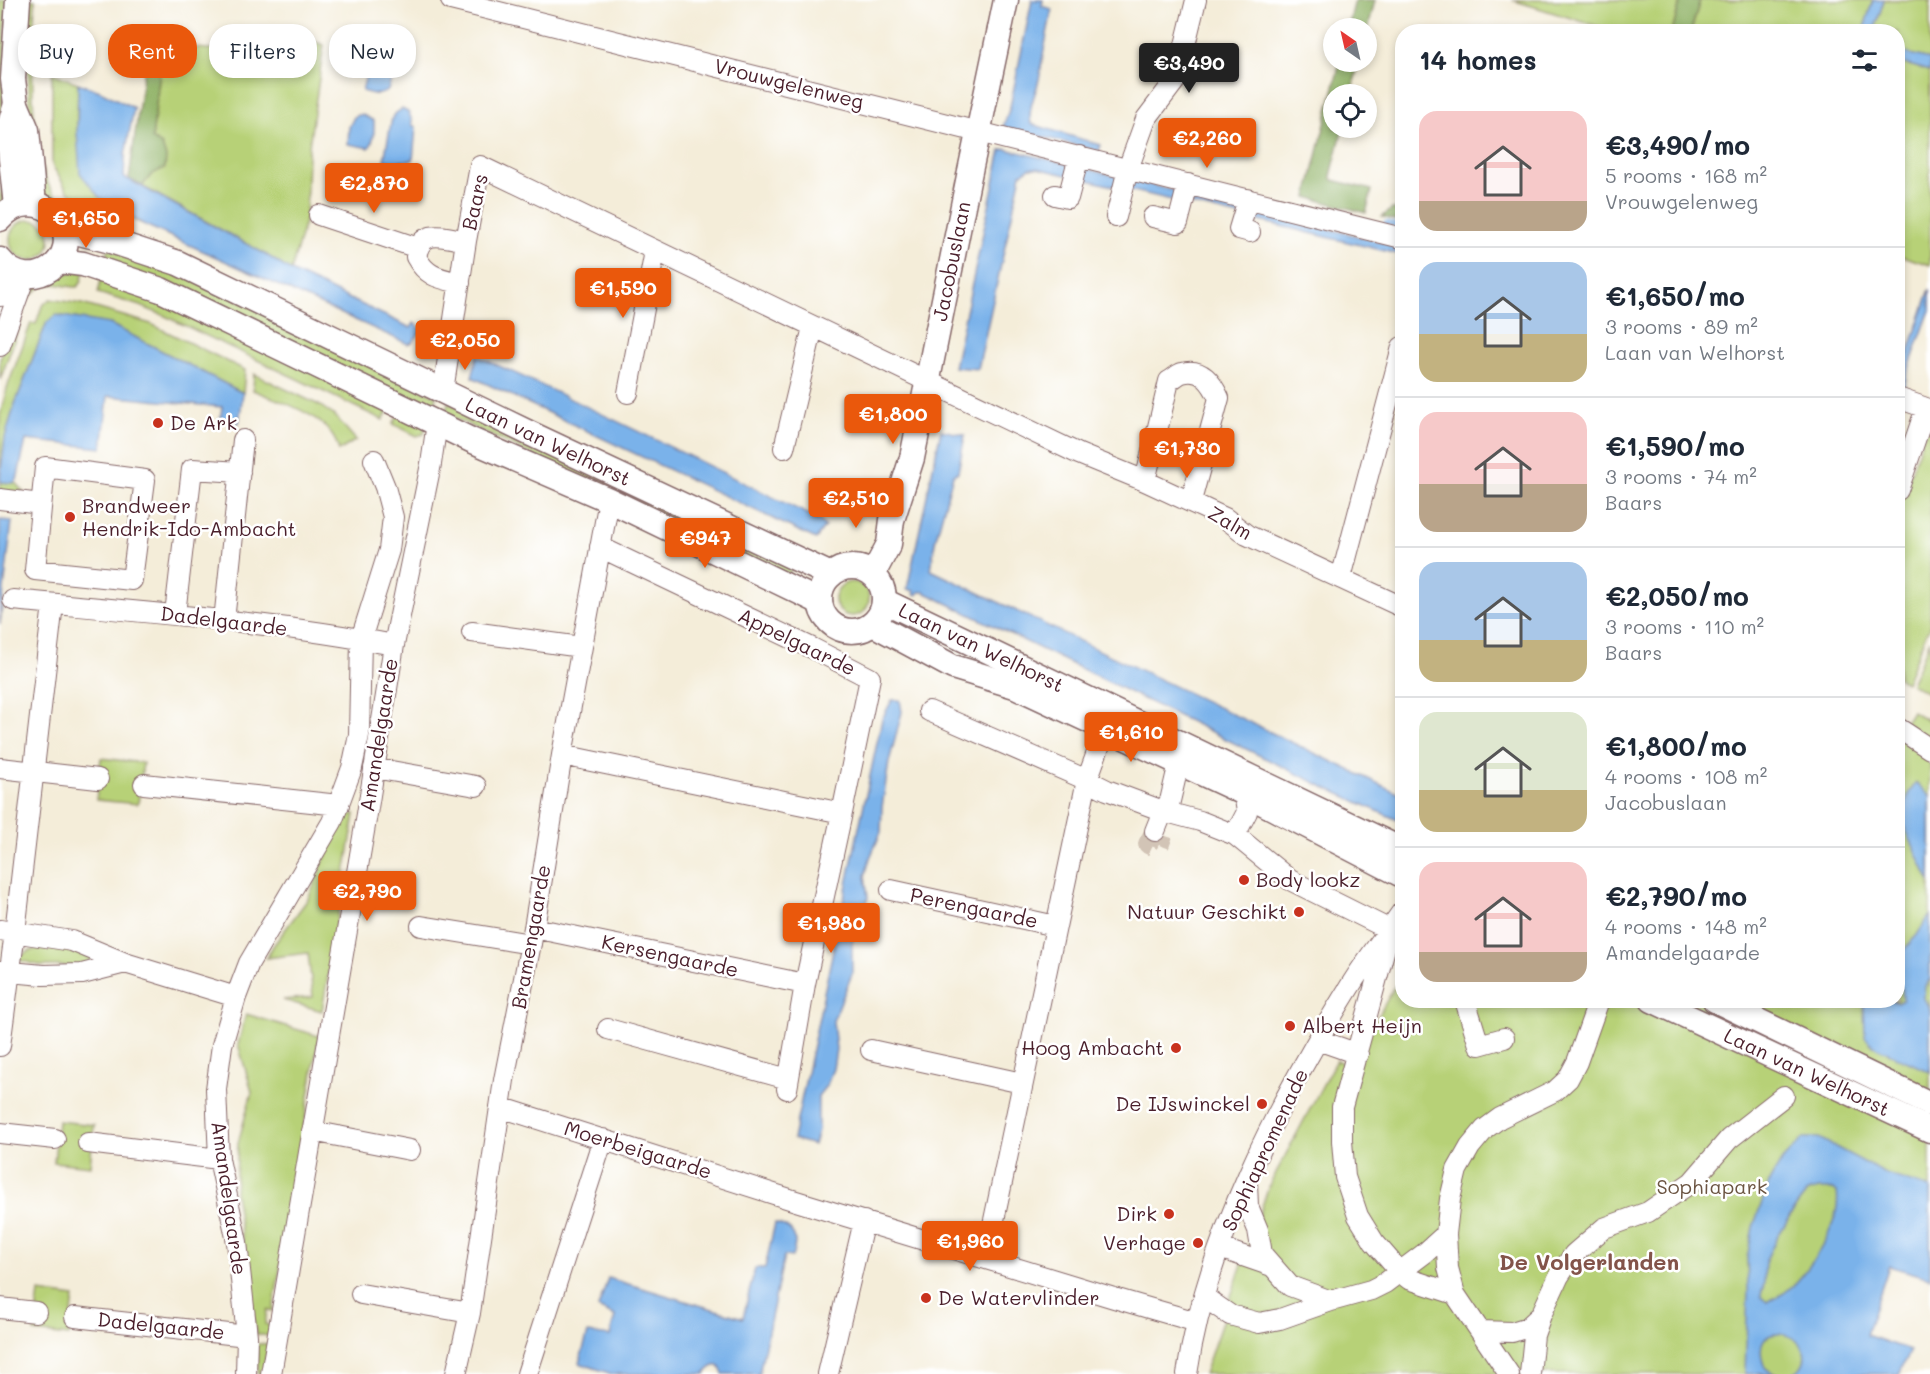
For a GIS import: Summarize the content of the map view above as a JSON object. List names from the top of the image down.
{
  "streets": {
    "main road": ["Jacobuslaan", "Laan van Welhorst"],
    "street": [
      "Vrouwgelenweg",
      "Baars",
      "Zalm",
      "Dadelgaarde",
      "Appelgaarde",
      "Amandelgaarde",
      "Perengaarde",
      "Bramengaarde",
      "Kersengaarde",
      "Moerbeigaarde",
      "Sophiapromenade"
    ]
  },
  "crossings": [
    ["Vrouwgelenweg", "Jacobuslaan"],
    ["Baars", "Jacobuslaan"],
    ["Baars", "Laan van Welhorst"],
    ["Baars", "Zalm"],
    ["Jacobuslaan", "Laan van Welhorst"],
    ["Jacobuslaan", "Zalm"],
    ["Laan van Welhorst", "Amandelgaarde"],
    ["Laan van Welhorst", "Perengaarde"],
    ["Laan van Welhorst", "Bramengaarde"],
    ["Dadelgaarde", "Amandelgaarde"],
    ["Appelgaarde", "Bramengaarde"],
    ["Perengaarde", "Moerbeigaarde"],
    ["Bramengaarde", "Kersengaarde"],
    ["Bramengaarde", "Moerbeigaarde"],
    ["Moerbeigaarde", "Sophiapromenade"]
  ],
  "districts": ["De Volgerlanden"],
  "parks": ["Sophiapark"],
  "places": [
    "De Ark",
    "Brandweer Hendrik-Ido-Ambacht",
    "Body lookz",
    "Natuur Geschikt",
    "Albert Heijn",
    "Hoog Ambacht",
    "De IJswinckel",
    "Dirk",
    "Verhage",
    "De Watervlinder"
  ],
  "north": "top left",
  "page": {
    "chip": [
      "Buy",
      "Rent",
      "Filters",
      "New"
    ],
    "heading": "14 homes",
    "price": [
      "€3,490",
      "€2,260",
      "€2,870",
      "€1,650",
      "€1,590",
      "€2,050",
      "€1,800",
      "€1,730",
      "€2,510",
      "€947",
      "€1,610",
      "€2,790",
      "€1,980",
      "€1,960"
    ],
    "list": [
      {
        "name": "€3,490/mo",
        "note": "5 rooms · 168 m² · Vrouwgelenweg"
      },
      {
        "name": "€1,650/mo",
        "note": "3 rooms · 89 m² · Laan van Welhorst"
      },
      {
        "name": "€1,590/mo",
        "note": "3 rooms · 74 m² · Baars"
      },
      {
        "name": "€2,050/mo",
        "note": "3 rooms · 110 m² · Baars"
      },
      {
        "name": "€1,800/mo",
        "note": "4 rooms · 108 m² · Jacobuslaan"
      },
      {
        "name": "€2,790/mo",
        "note": "4 rooms · 148 m² · Amandelgaarde"
      }
    ]
  }
}
